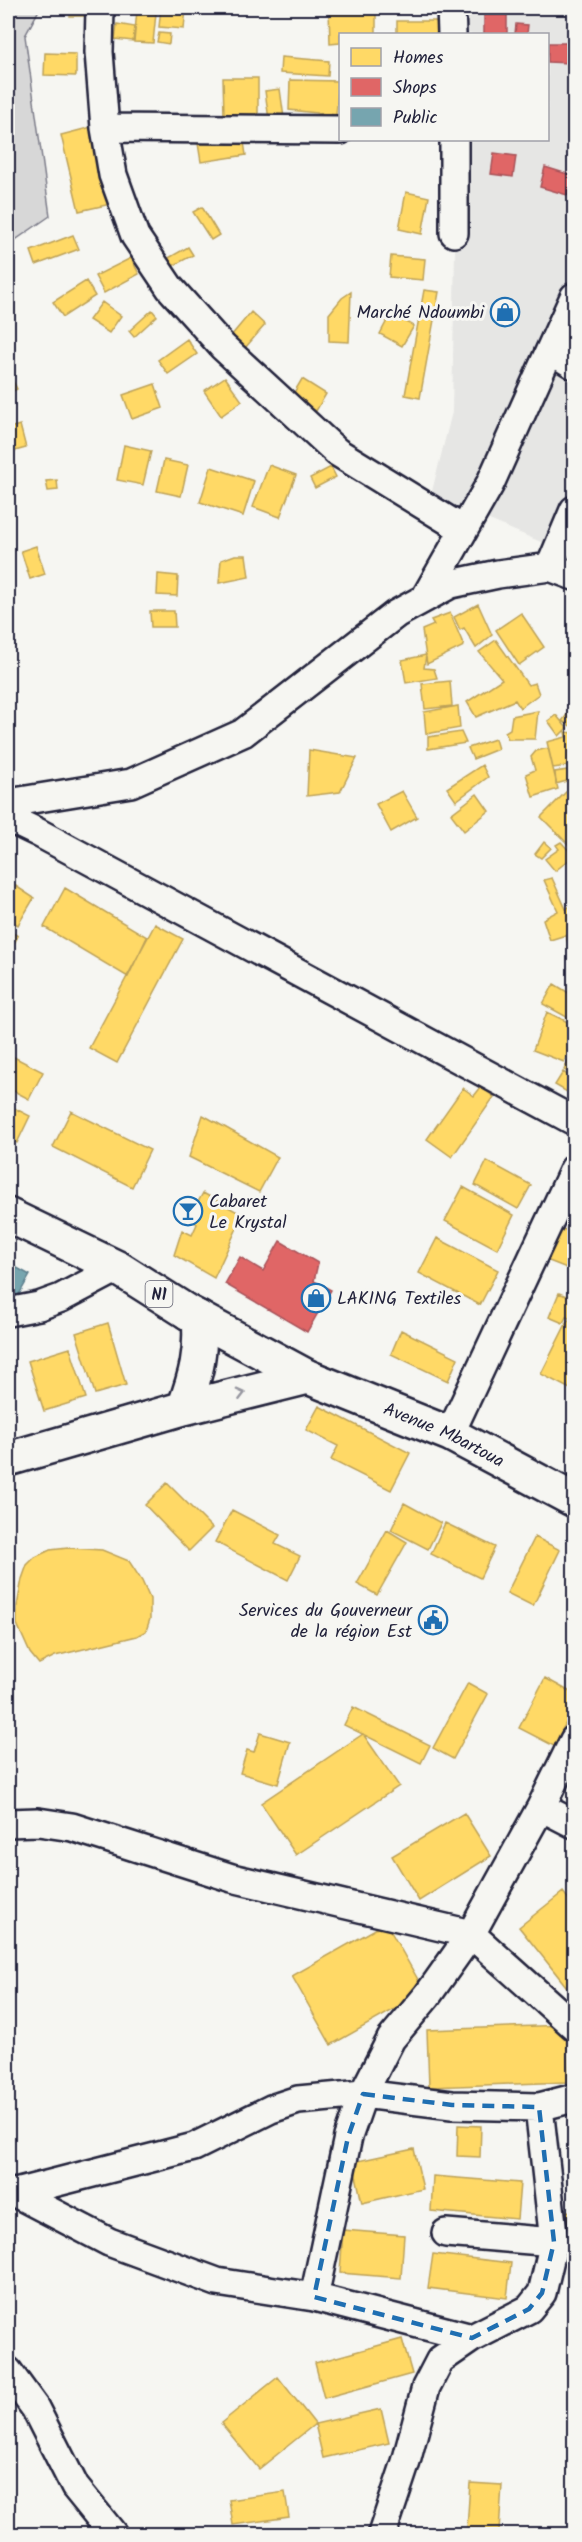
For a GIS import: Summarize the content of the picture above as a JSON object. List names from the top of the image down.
{
  "streets": {
    "main road": ["N1", "Avenue Mbartoua"]
  },
  "crossings": [
    ["N1", "Avenue Mbartoua"]
  ],
  "places": {
    "shop": ["Marché Ndoumbi", "LAKING Textiles"],
    "bar": ["Cabaret Le Krystal"],
    "public building": ["Services du Gouverneur de la région Est"]
  },
  "legend": ["Homes", "Shops", "Public"]
}
